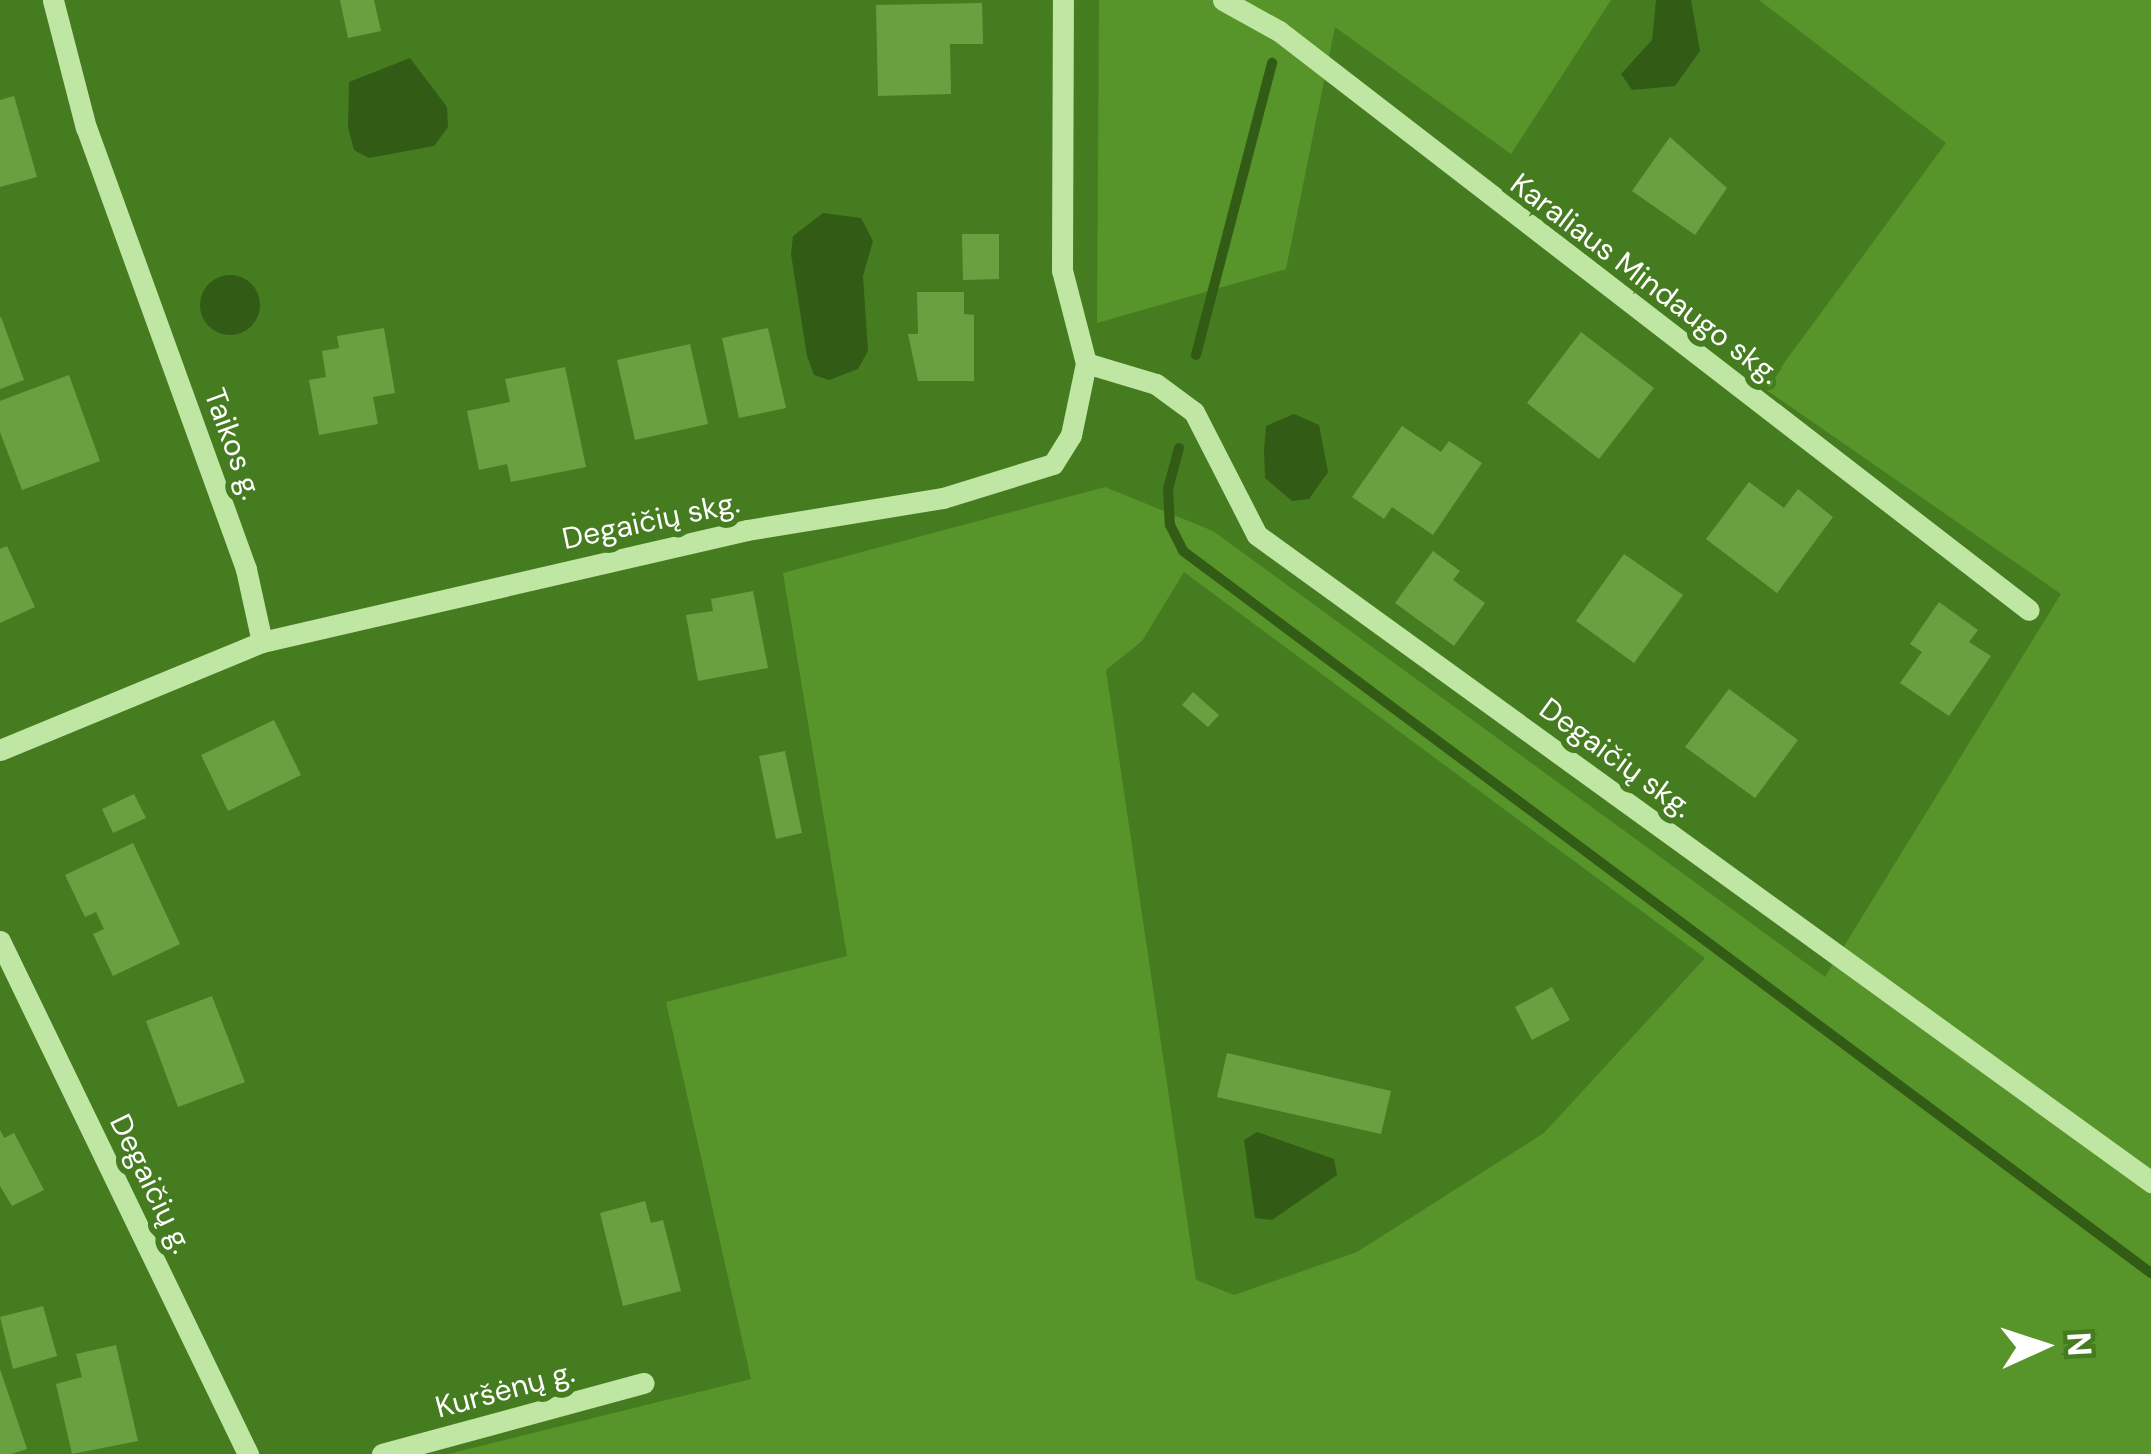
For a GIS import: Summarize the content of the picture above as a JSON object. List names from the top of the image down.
{
  "streets": {
    "street": [
      "Karaliaus Mindaugo skg.",
      "Taikos g.",
      "Degaičių skg.",
      "Degaičių g.",
      "Kuršėnų g."
    ]
  },
  "crossings": [
    ["Taikos g.", "Degaičių skg."]
  ],
  "north": "right"
}
